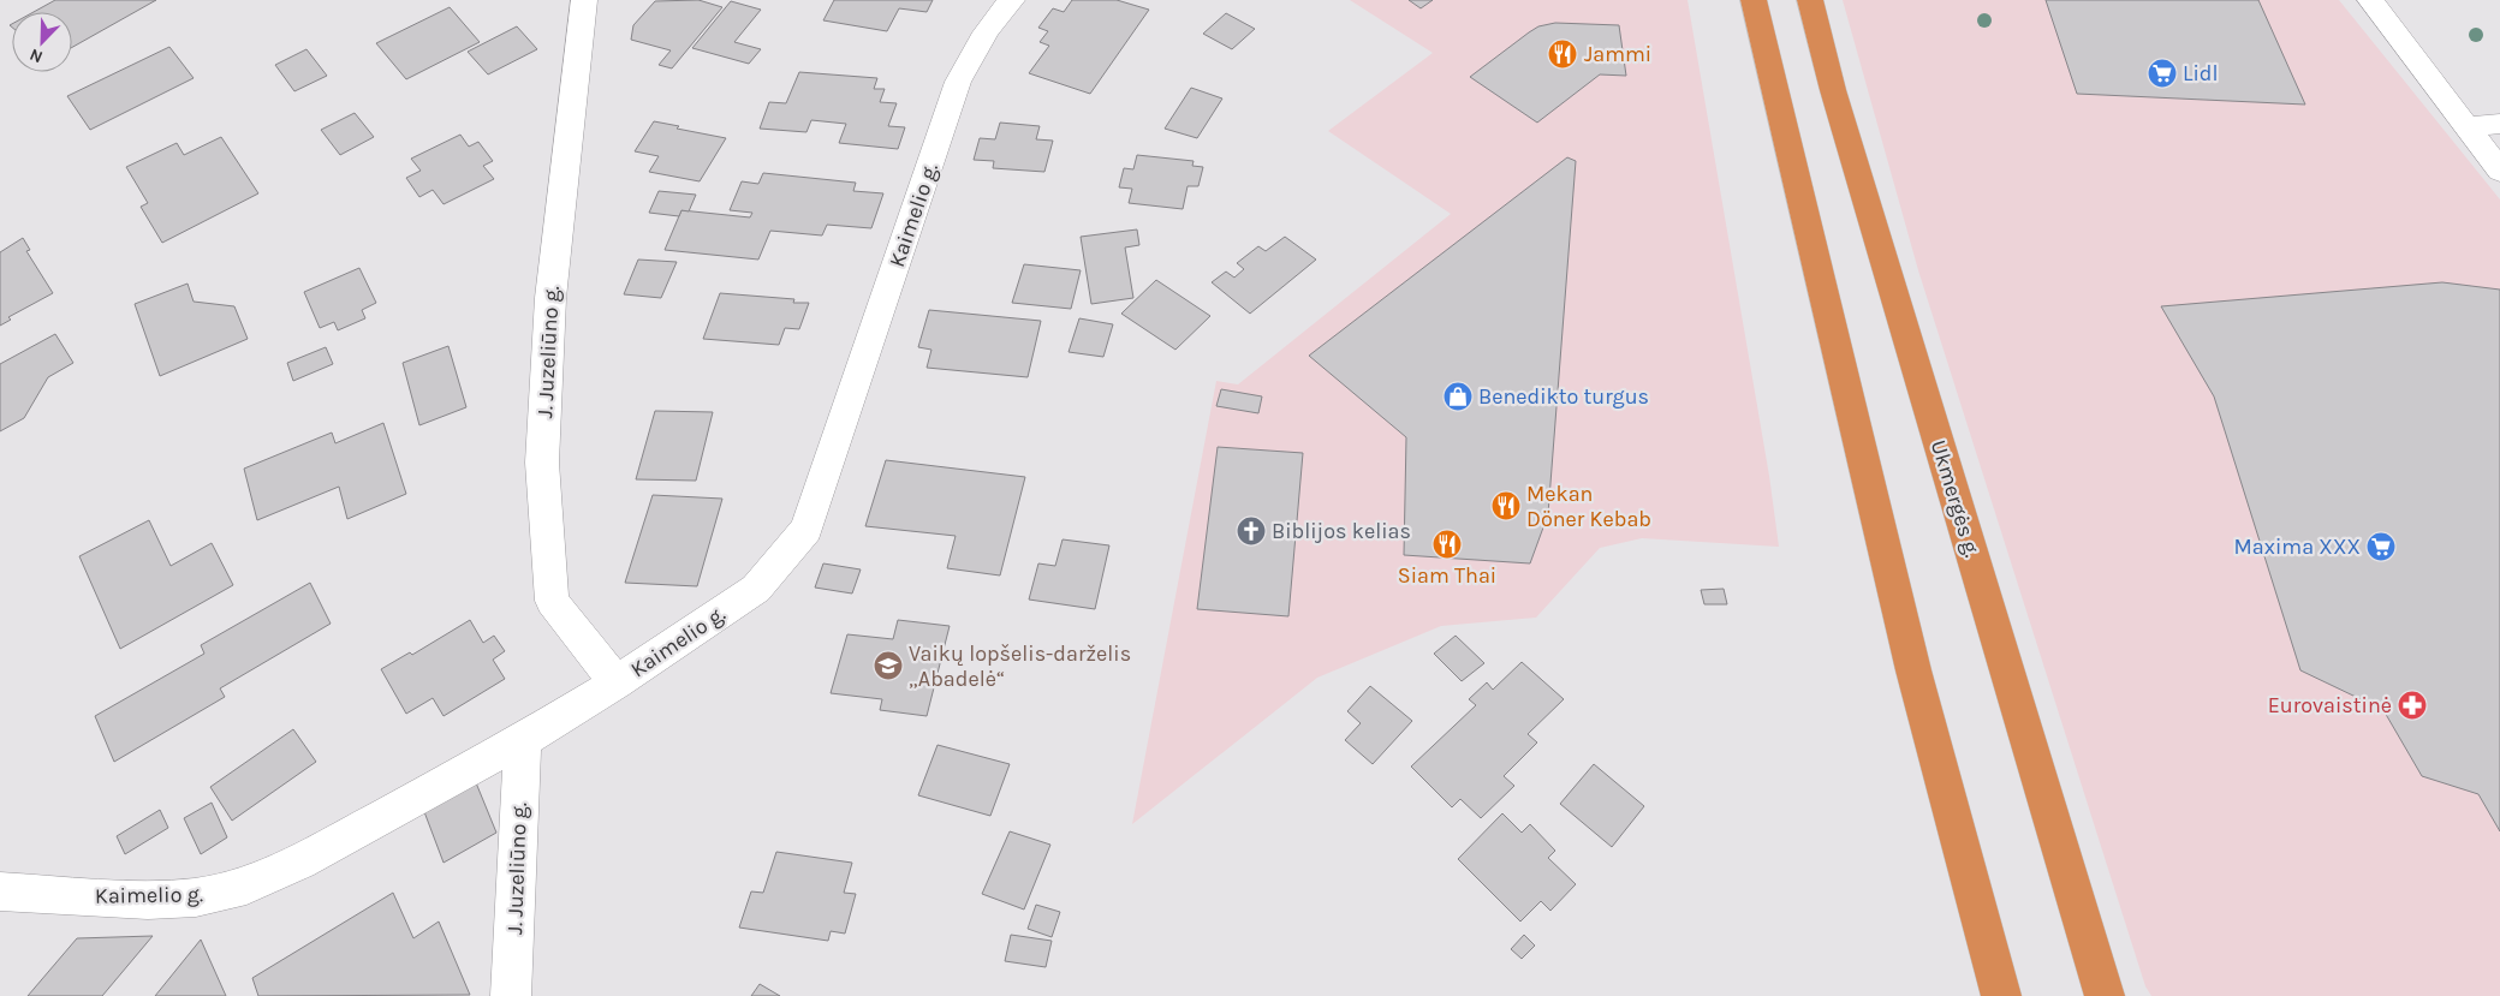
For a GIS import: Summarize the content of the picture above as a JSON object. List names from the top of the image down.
{
  "streets": {
    "highway": ["Ukmergės g."],
    "street": ["Kaimelio g.", "J. Juzeliūno g."]
  },
  "crossings": [
    ["Kaimelio g.", "J. Juzeliūno g."]
  ],
  "places": {
    "restaurant": ["Jammi", "Mekan Döner Kebab", "Siam Thai"],
    "supermarket": ["Lidl", "Maxima XXX"],
    "shop": ["Benedikto turgus"],
    "church": ["Biblijos kelias"],
    "school or university": ["Vaikų lopšelis-darželis „Abadelė“"],
    "pharmacy": ["Eurovaistinė"]
  },
  "north": "bottom left"
}
